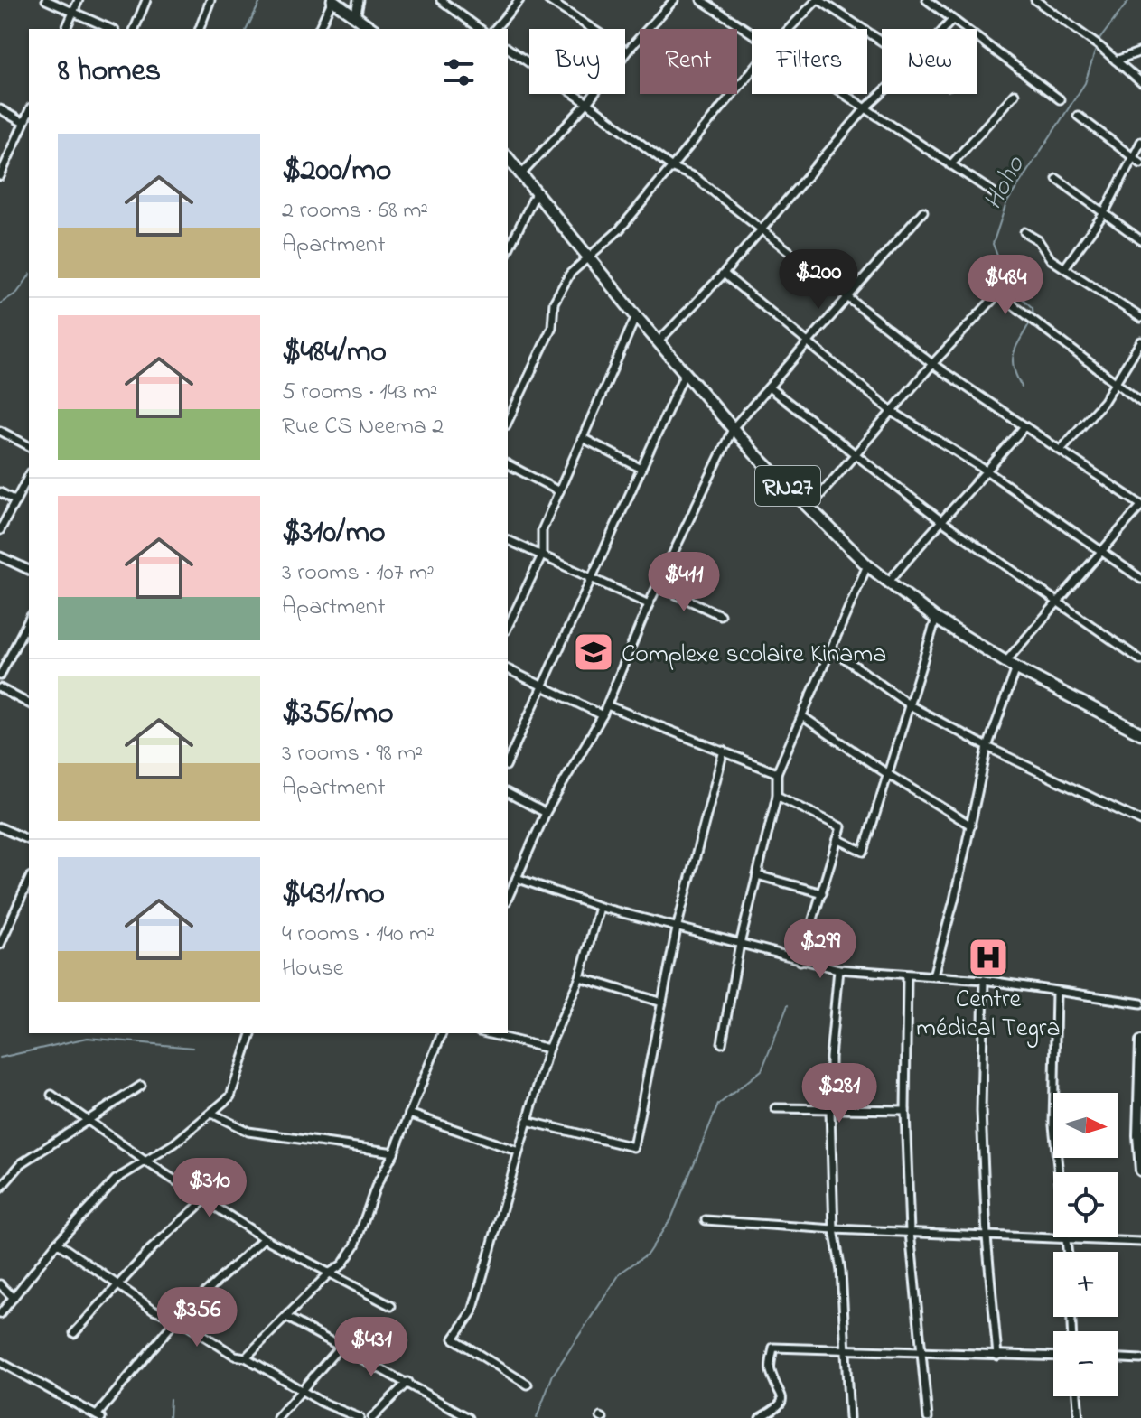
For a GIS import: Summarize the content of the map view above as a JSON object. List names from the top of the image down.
{
  "streets": {
    "main road": ["RN27"]
  },
  "water": ["Hoho"],
  "places": {
    "school or university": ["Complexe scolaire Kinama"],
    "hospital": ["Centre médical Tegra"]
  },
  "north": "right",
  "page": {
    "chip": [
      "Buy",
      "Rent",
      "Filters",
      "New"
    ],
    "heading": "8 homes",
    "list": [
      {
        "name": "$200/mo",
        "note": "2 rooms · 68 m² · Apartment"
      },
      {
        "name": "$484/mo",
        "note": "5 rooms · 143 m² · Rue CS Neema 2"
      },
      {
        "name": "$310/mo",
        "note": "3 rooms · 107 m² · Apartment"
      },
      {
        "name": "$356/mo",
        "note": "3 rooms · 98 m² · Apartment"
      },
      {
        "name": "$431/mo",
        "note": "4 rooms · 140 m² · House"
      }
    ],
    "price": [
      "$200",
      "$484",
      "$411",
      "$299",
      "$281",
      "$310",
      "$356",
      "$431"
    ],
    "map_buttons": ["+", "−"]
  }
}
